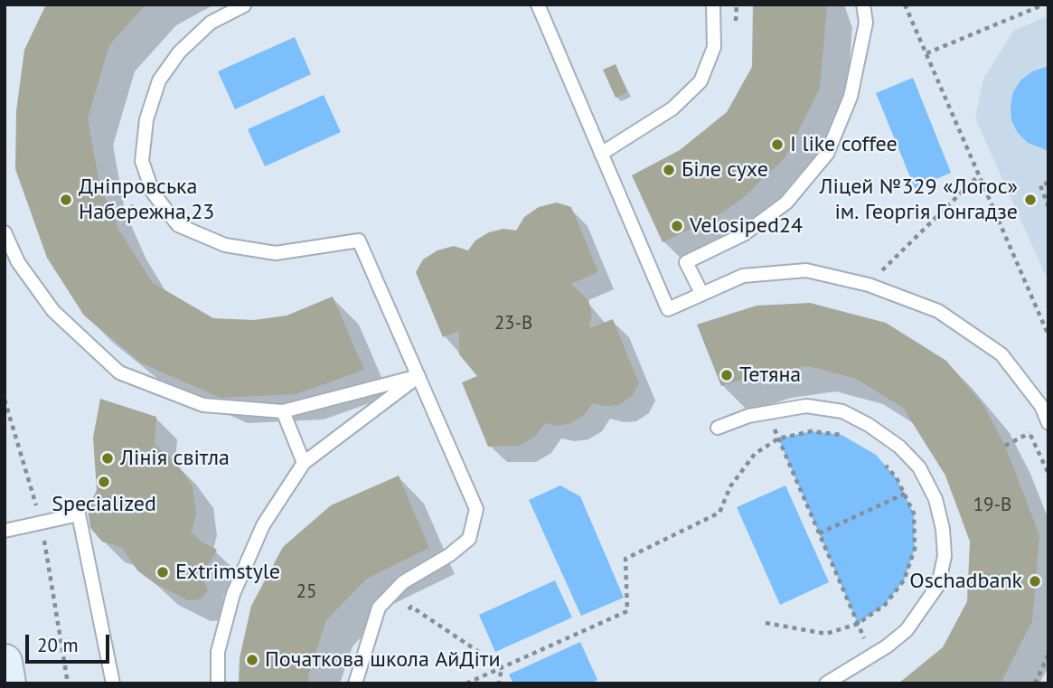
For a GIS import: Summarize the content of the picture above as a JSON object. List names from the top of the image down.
{
  "places": [
    "I like coffee",
    "Біле сухе",
    "Дніпровська Набережна,23",
    "Ліцей №329 «Логос» ім. Георгія Гонгадзе",
    "Velosiped24",
    "Тетяна",
    "Лінія світла",
    "Specialized",
    "Extrimstyle",
    "Oschadbank",
    "Початкова школа АйДіти"
  ],
  "house_numbers": ["23-В", "19-В", "25"],
  "scale_bar": "20 m"
}
